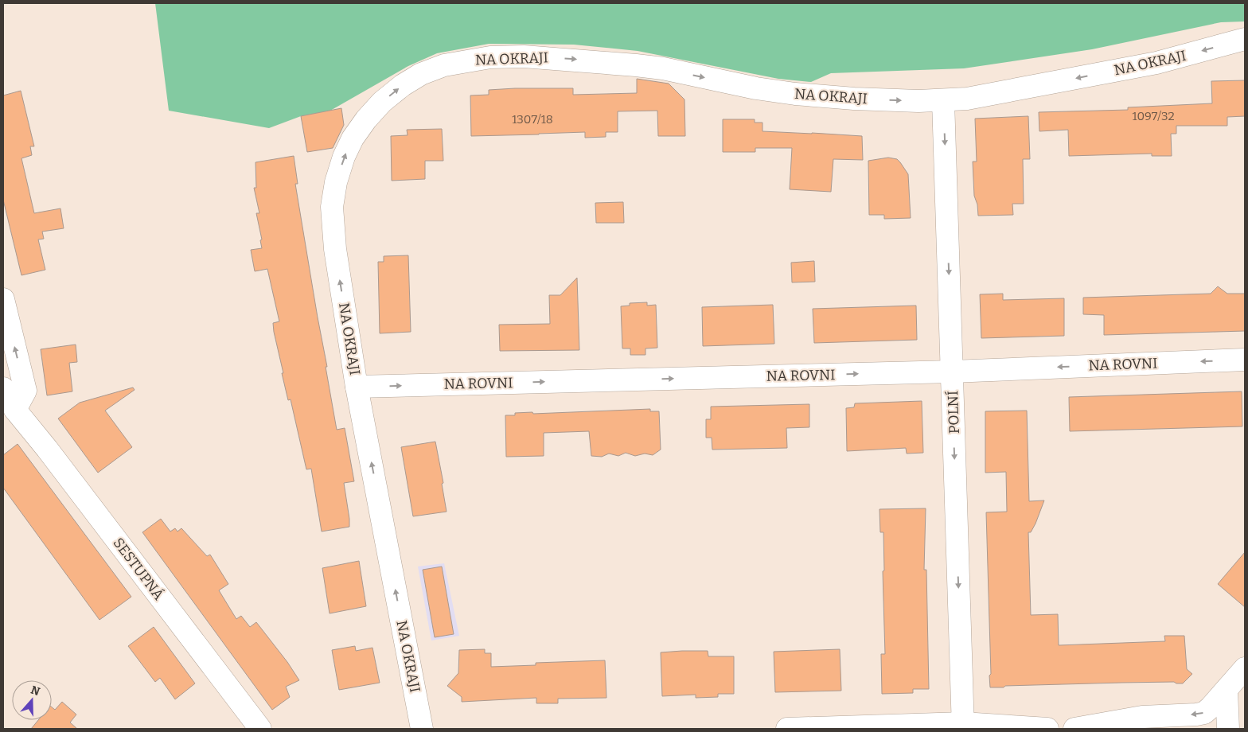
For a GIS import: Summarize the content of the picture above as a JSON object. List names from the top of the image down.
{
  "streets": {
    "street": [
      "NA OKRAJI",
      "NA ROVNI",
      "POLNÍ",
      "SESTUPNÁ"
    ]
  },
  "crossings": [
    ["NA OKRAJI", "NA ROVNI"],
    ["NA OKRAJI", "POLNÍ"],
    ["NA ROVNI", "POLNÍ"]
  ],
  "one_way": ["POLNÍ"],
  "house_numbers": ["1097/32", "1307/18"],
  "north": "top"
}
